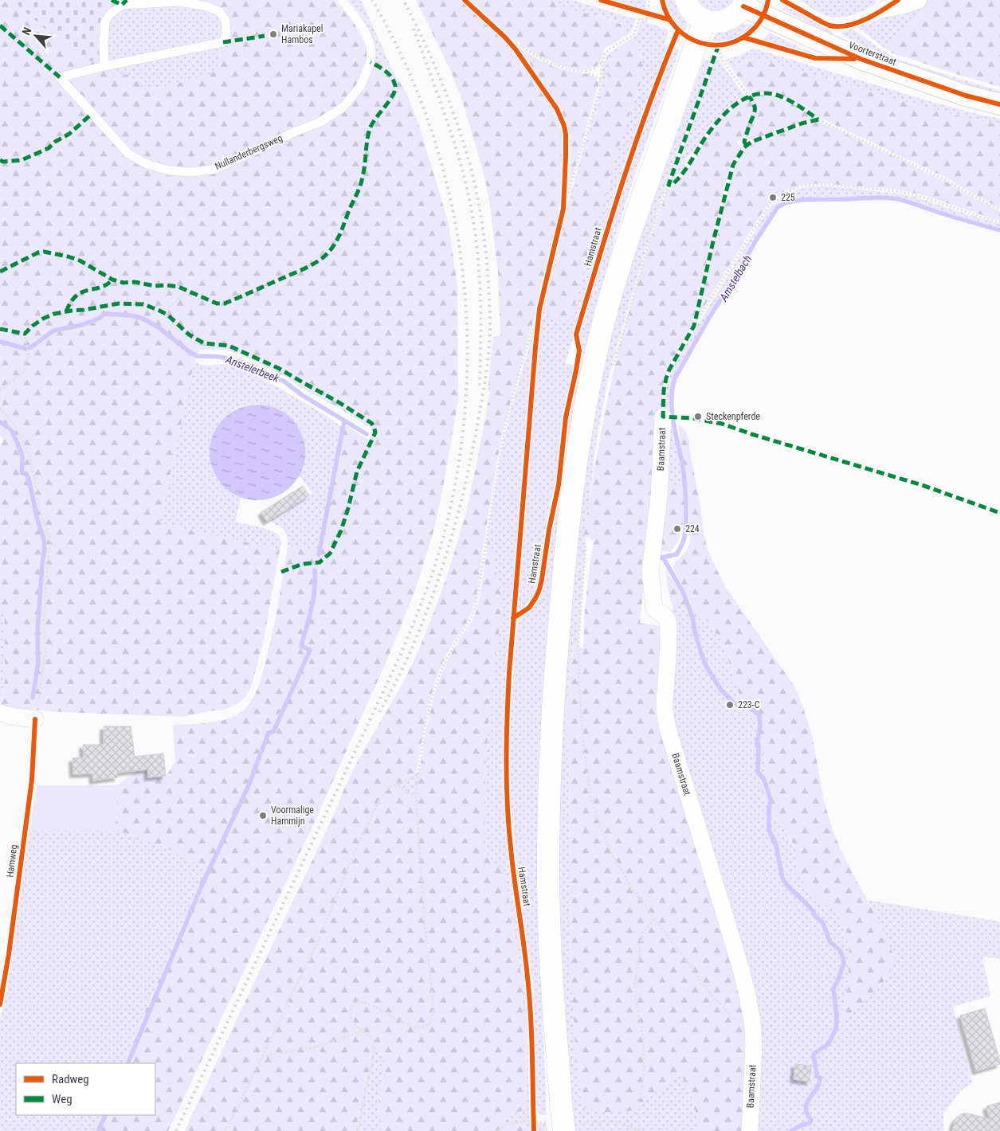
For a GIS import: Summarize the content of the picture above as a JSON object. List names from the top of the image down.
{
  "streets": {
    "street": ["Voorterstraat", "Baamstraat"],
    "lane": ["Nullanderbergsweg"],
    "cycle path": ["Hamstraat", "Hamweg"]
  },
  "water": ["Amstelbach", "Anstelerbeek"],
  "places": [
    "Mariakapel Hambos",
    "225",
    "Steckenpferde",
    "224",
    "223-C",
    "Voormalige Hammijn"
  ],
  "legend": ["Radweg", "Weg"],
  "north": "top left"
}
